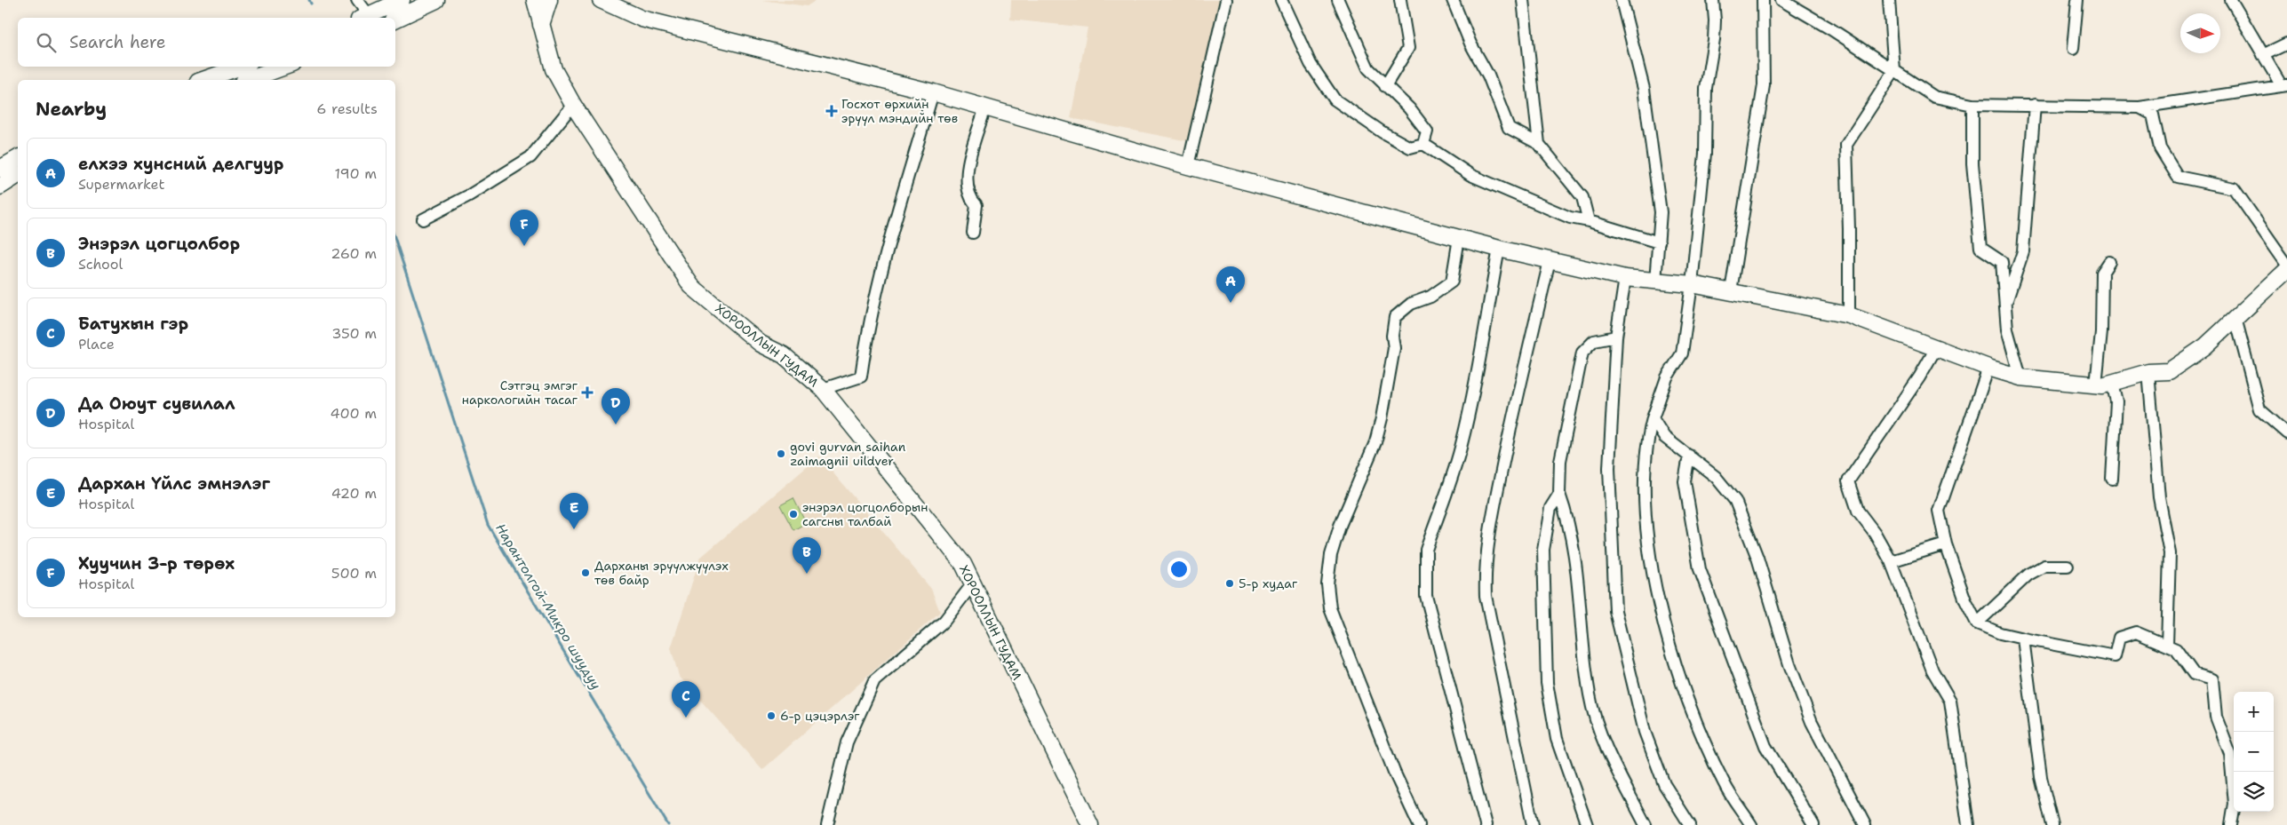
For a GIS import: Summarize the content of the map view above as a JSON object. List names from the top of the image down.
{
  "streets": {
    "street": ["ХОРООЛЛЫН ГУДАМ"]
  },
  "water": ["Нарантолгой-Микро шуудуу"],
  "places": {
    "health": ["Госхот өрхийн эрүүл мэндийн төв", "Сэтгэц эмгэг наркологийн тасаг"],
    "other": [
      "govi gurvan saihan zaimagnii uildver",
      "энэрэл цогцолборын сагсны талбай",
      "Дарханы эрүүлжүүлэх төв байр",
      "5-р худаг",
      "6-р цэцэрлэг"
    ]
  },
  "north": "right",
  "page": {
    "search": "Search here",
    "heading": ["Nearby", "6 results"],
    "list": [
      {
        "mark": "A",
        "name": "елхээ хунсний делгуур",
        "note": "Supermarket",
        "value": "190 m"
      },
      {
        "mark": "B",
        "name": "Энэрэл цогцолбор",
        "note": "School",
        "value": "260 m"
      },
      {
        "mark": "C",
        "name": "Батухын гэр",
        "note": "Place",
        "value": "350 m"
      },
      {
        "mark": "D",
        "name": "Да Оюут сувилал",
        "note": "Hospital",
        "value": "400 m"
      },
      {
        "mark": "E",
        "name": "Дархан Үйлс эмнэлэг",
        "note": "Hospital",
        "value": "420 m"
      },
      {
        "mark": "F",
        "name": "Хуучин 3-р төрөх",
        "note": "Hospital",
        "value": "500 m"
      }
    ],
    "pins": [
      "F",
      "A",
      "D",
      "E",
      "B",
      "C"
    ],
    "map_buttons": ["+", "−"]
  }
}
